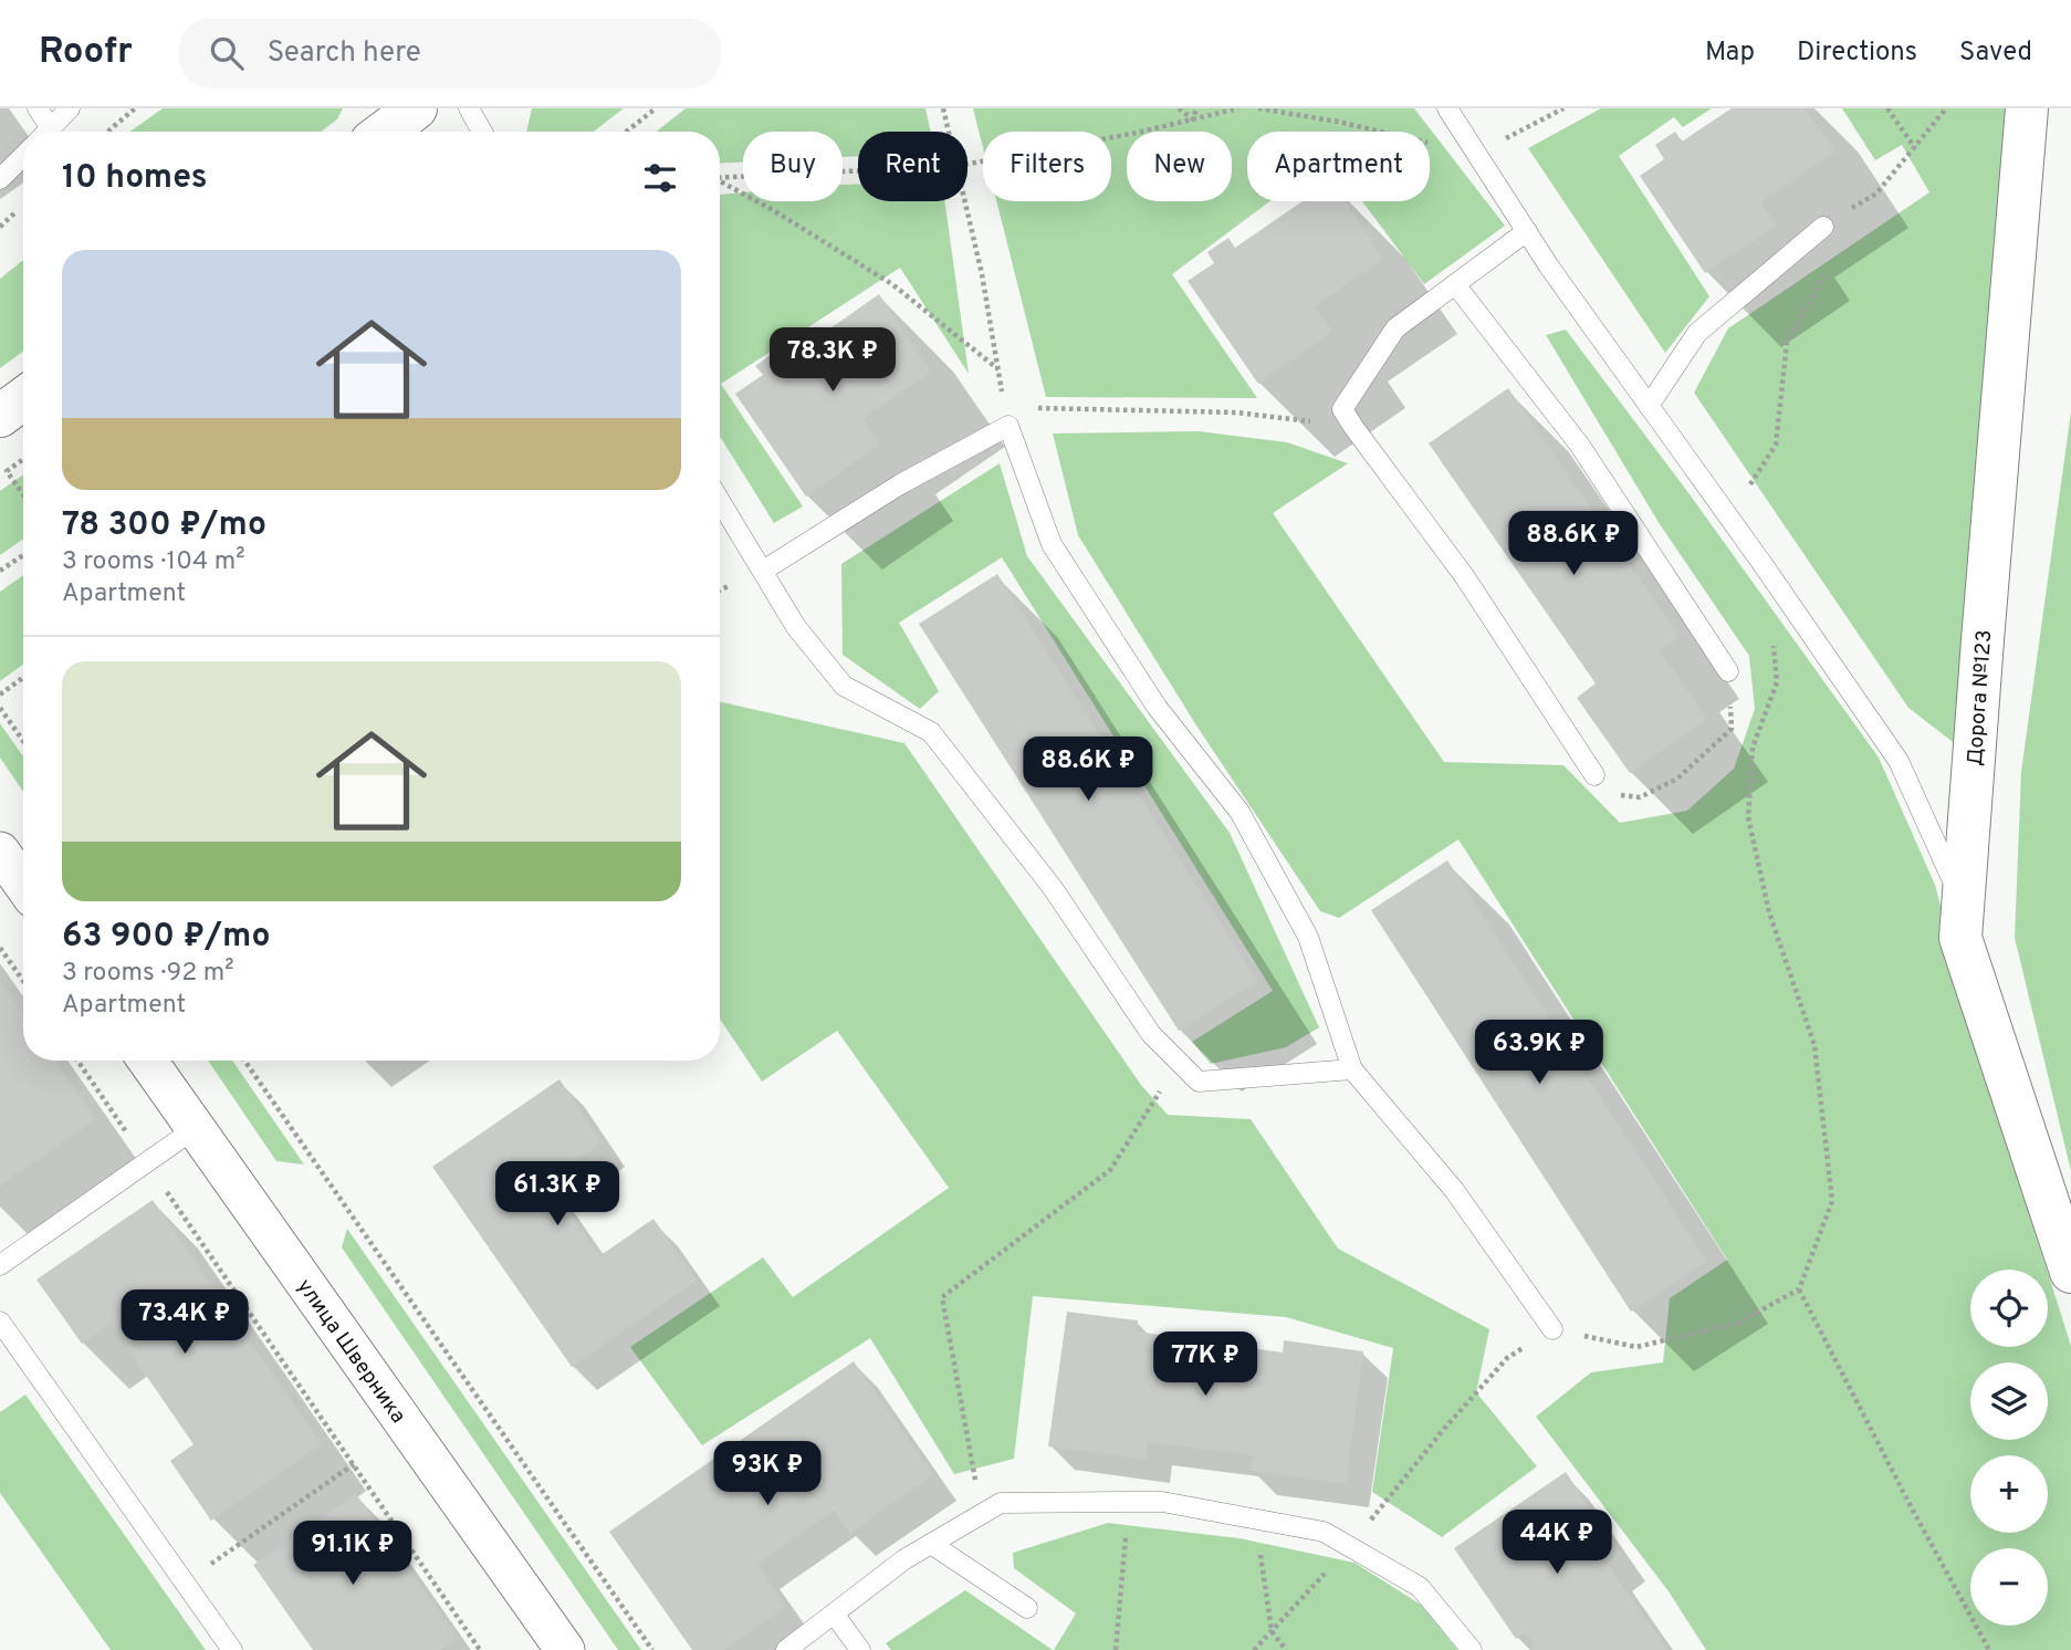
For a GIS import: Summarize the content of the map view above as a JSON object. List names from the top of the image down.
{
  "streets": {
    "main road": ["Дорога №123"],
    "street": ["улица Шверника"]
  },
  "page": {
    "header": "Roofr",
    "search": "Search here",
    "nav": ["Map", "Directions", "Saved"],
    "chip": [
      "Buy",
      "Rent",
      "Filters",
      "New",
      "Apartment"
    ],
    "heading": "10 homes",
    "list": [
      {
        "name": "78 300 ₽/mo",
        "note": "3 rooms · 104 m² · Apartment"
      },
      {
        "name": "63 900 ₽/mo",
        "note": "3 rooms · 92 m² · Apartment"
      }
    ],
    "price": [
      "78.3K ₽",
      "88.6K ₽",
      "88.6K ₽",
      "63.9K ₽",
      "61.3K ₽",
      "73.4K ₽",
      "77K ₽",
      "93K ₽",
      "44K ₽",
      "91.1K ₽"
    ],
    "map_buttons": ["+", "−"]
  }
}
